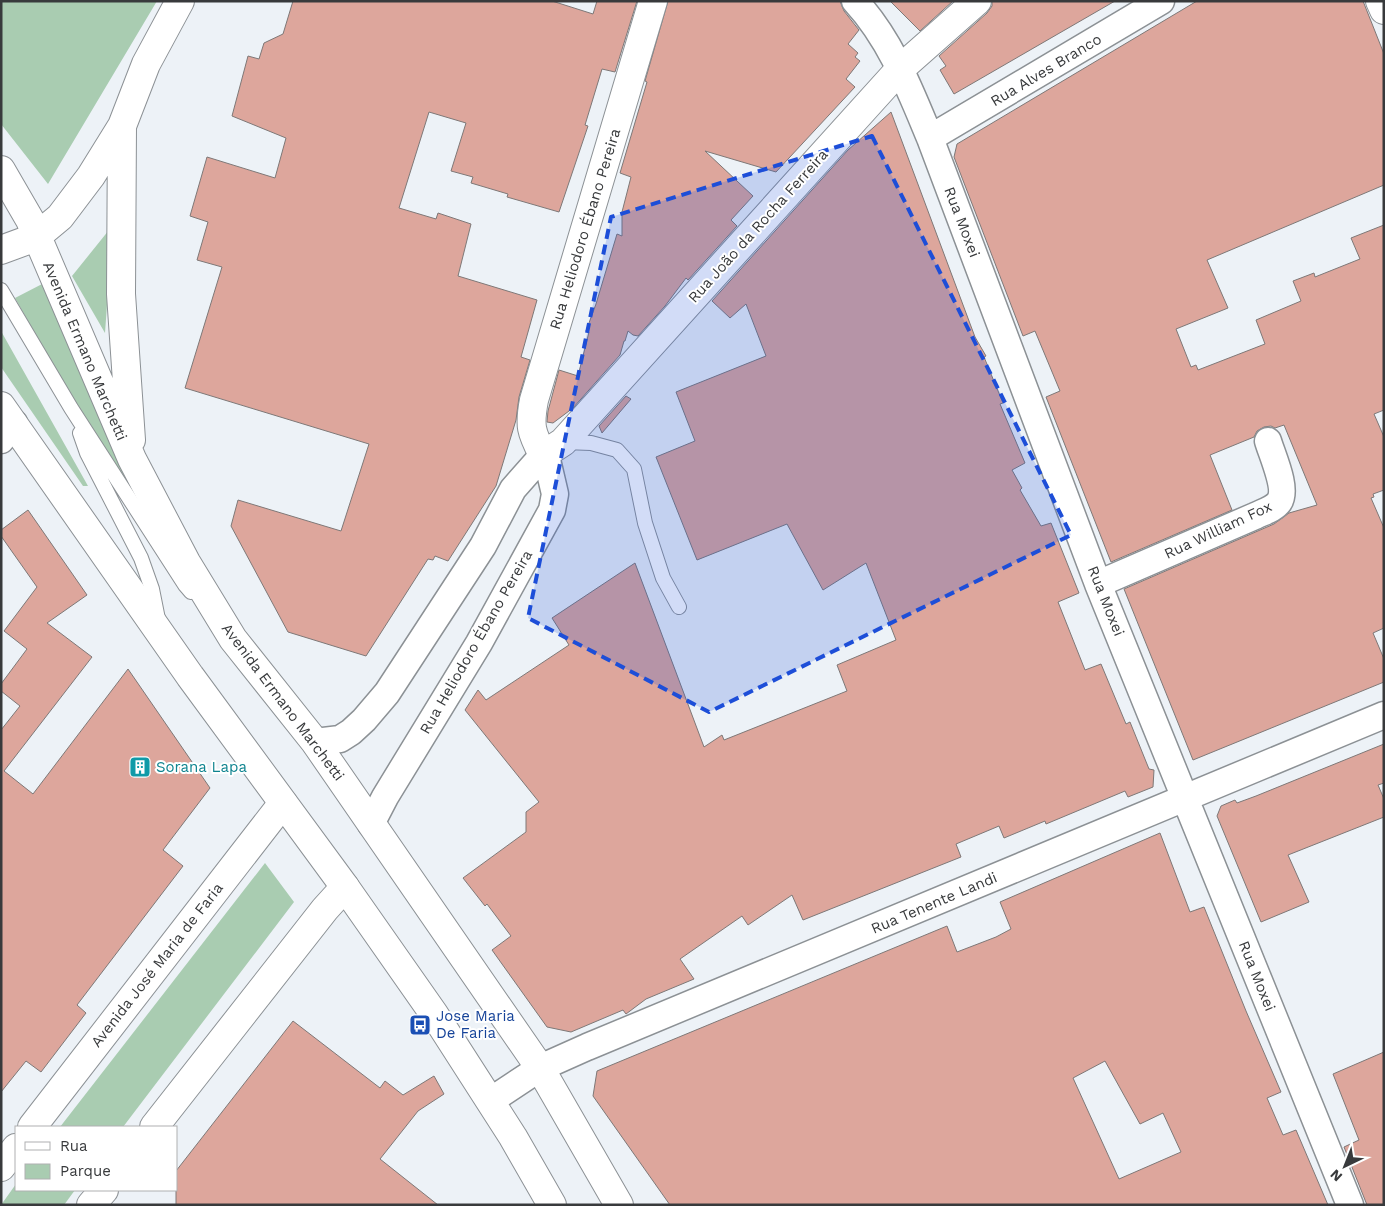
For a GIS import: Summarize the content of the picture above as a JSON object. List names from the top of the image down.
{
  "streets": {
    "main road": [
      "Rua João da Rocha Ferreira",
      "Rua Heliodoro Ébano Pereira",
      "Avenida Ermano Marchetti",
      "Avenida José Maria de Faria"
    ],
    "street": [
      "Rua Alves Branco",
      "Rua Moxei",
      "Rua William Fox",
      "Rua Tenente Landi"
    ]
  },
  "crossings": [
    ["Rua Alves Branco", "Rua Moxei"],
    ["Rua Moxei", "Rua João da Rocha Ferreira"],
    ["Rua Moxei", "Rua William Fox"],
    ["Rua Moxei", "Rua Tenente Landi"],
    ["Rua João da Rocha Ferreira", "Rua Heliodoro Ébano Pereira"],
    ["Rua Heliodoro Ébano Pereira", "Avenida Ermano Marchetti"],
    ["Avenida Ermano Marchetti", "Rua Tenente Landi"]
  ],
  "places": {
    "building": ["Sorana Lapa"],
    "bus stop": ["Jose Maria De Faria"]
  },
  "legend": ["Rua", "Parque"],
  "north": "bottom left"
}
